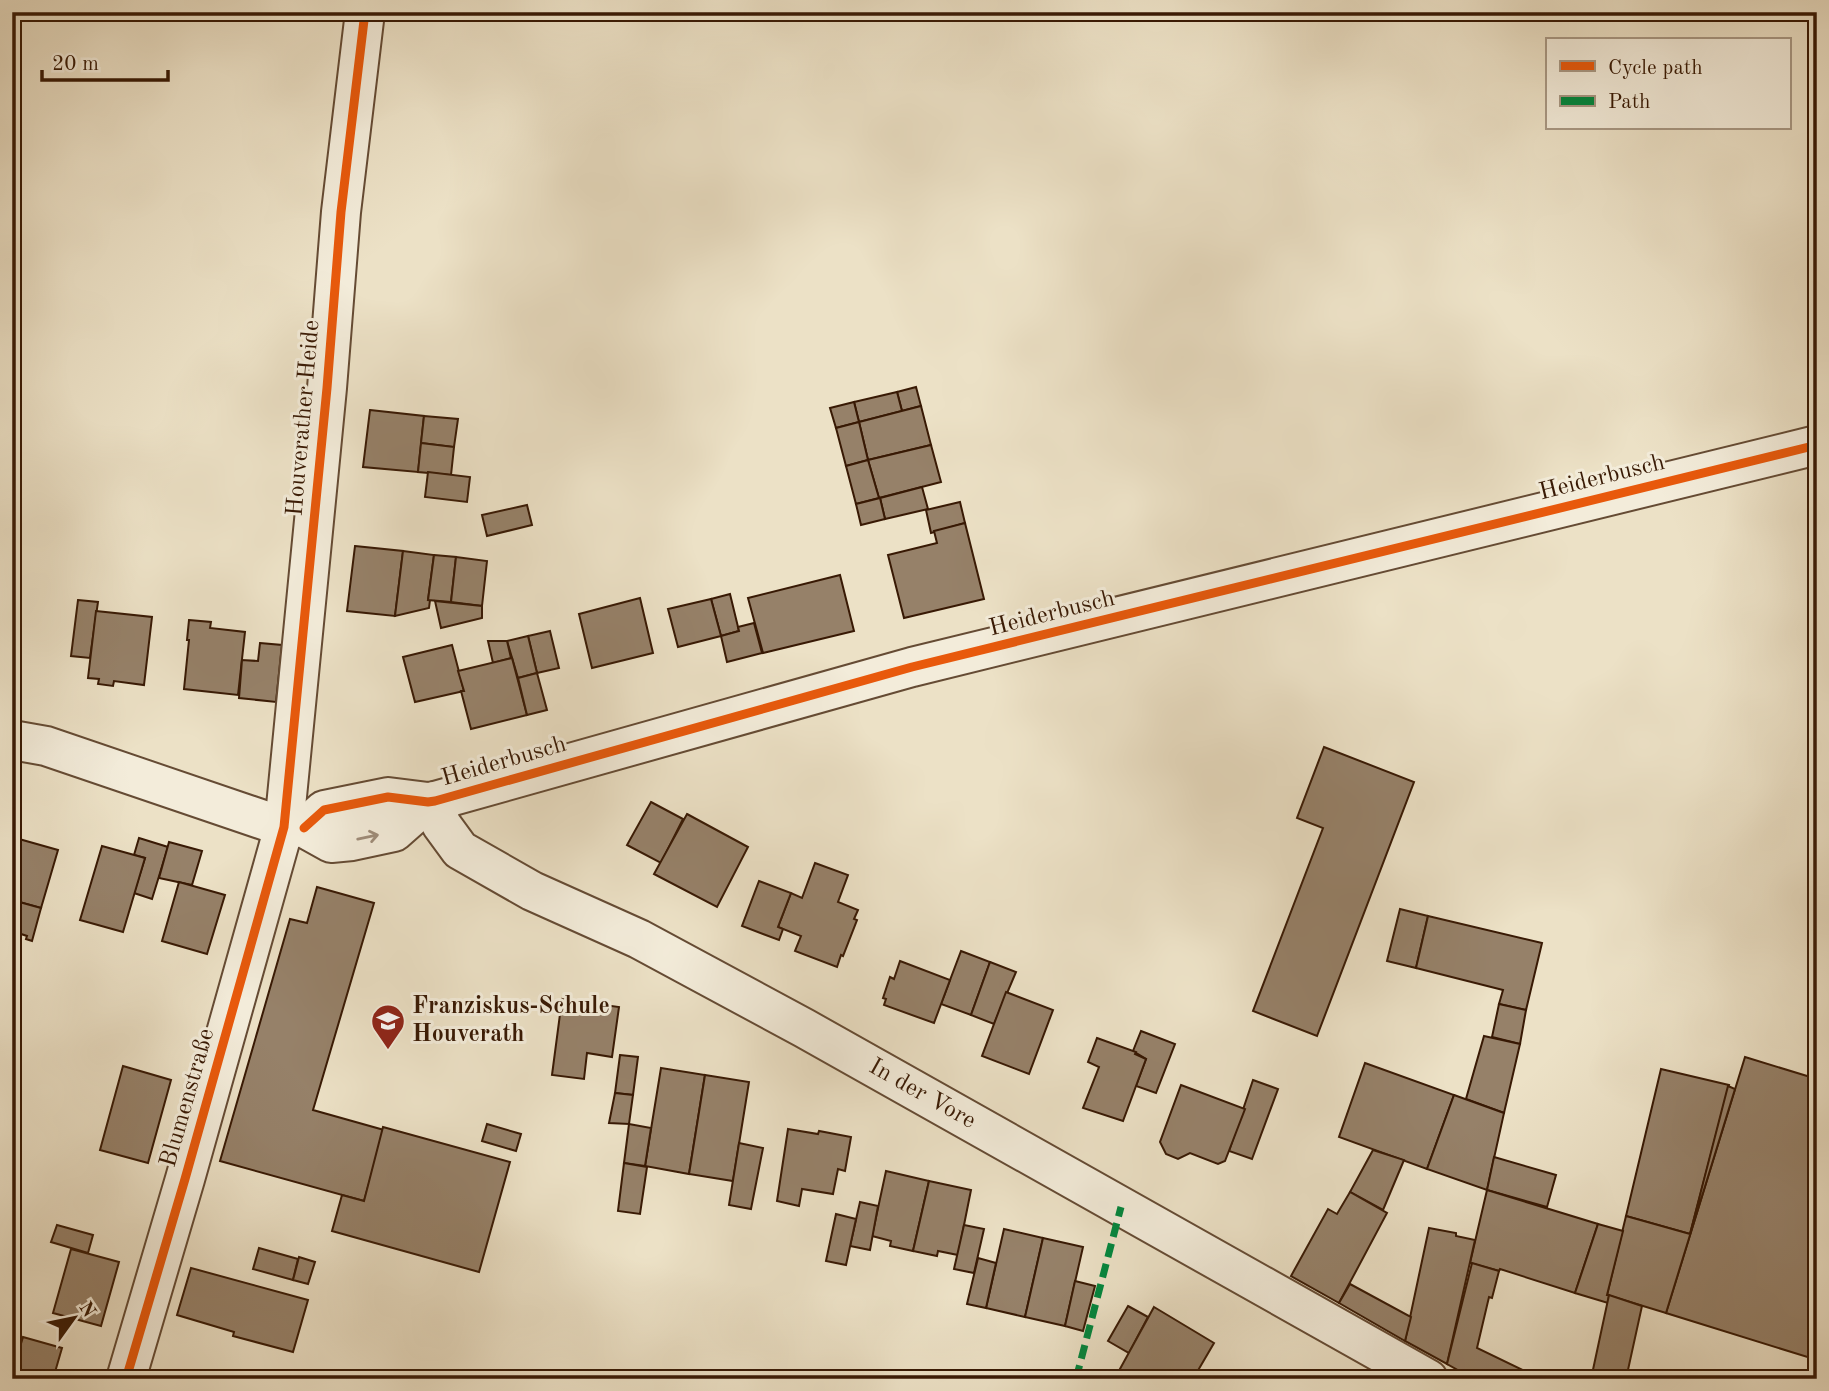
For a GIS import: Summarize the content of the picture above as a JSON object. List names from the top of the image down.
{
  "streets": {
    "street": [
      "Houverather Heide",
      "Heiderbusch",
      "In der Vore",
      "Blumenstraße"
    ]
  },
  "crossings": [
    ["Houverather Heide", "Heiderbusch"],
    ["Houverather Heide", "Blumenstraße"],
    ["Heiderbusch", "In der Vore"],
    ["Heiderbusch", "Blumenstraße"]
  ],
  "places": {
    "school or university": ["Franziskus-Schule Houverath"]
  },
  "legend": ["Cycle path", "Path"],
  "scale_bar": "20 m",
  "north": "top right"
}
